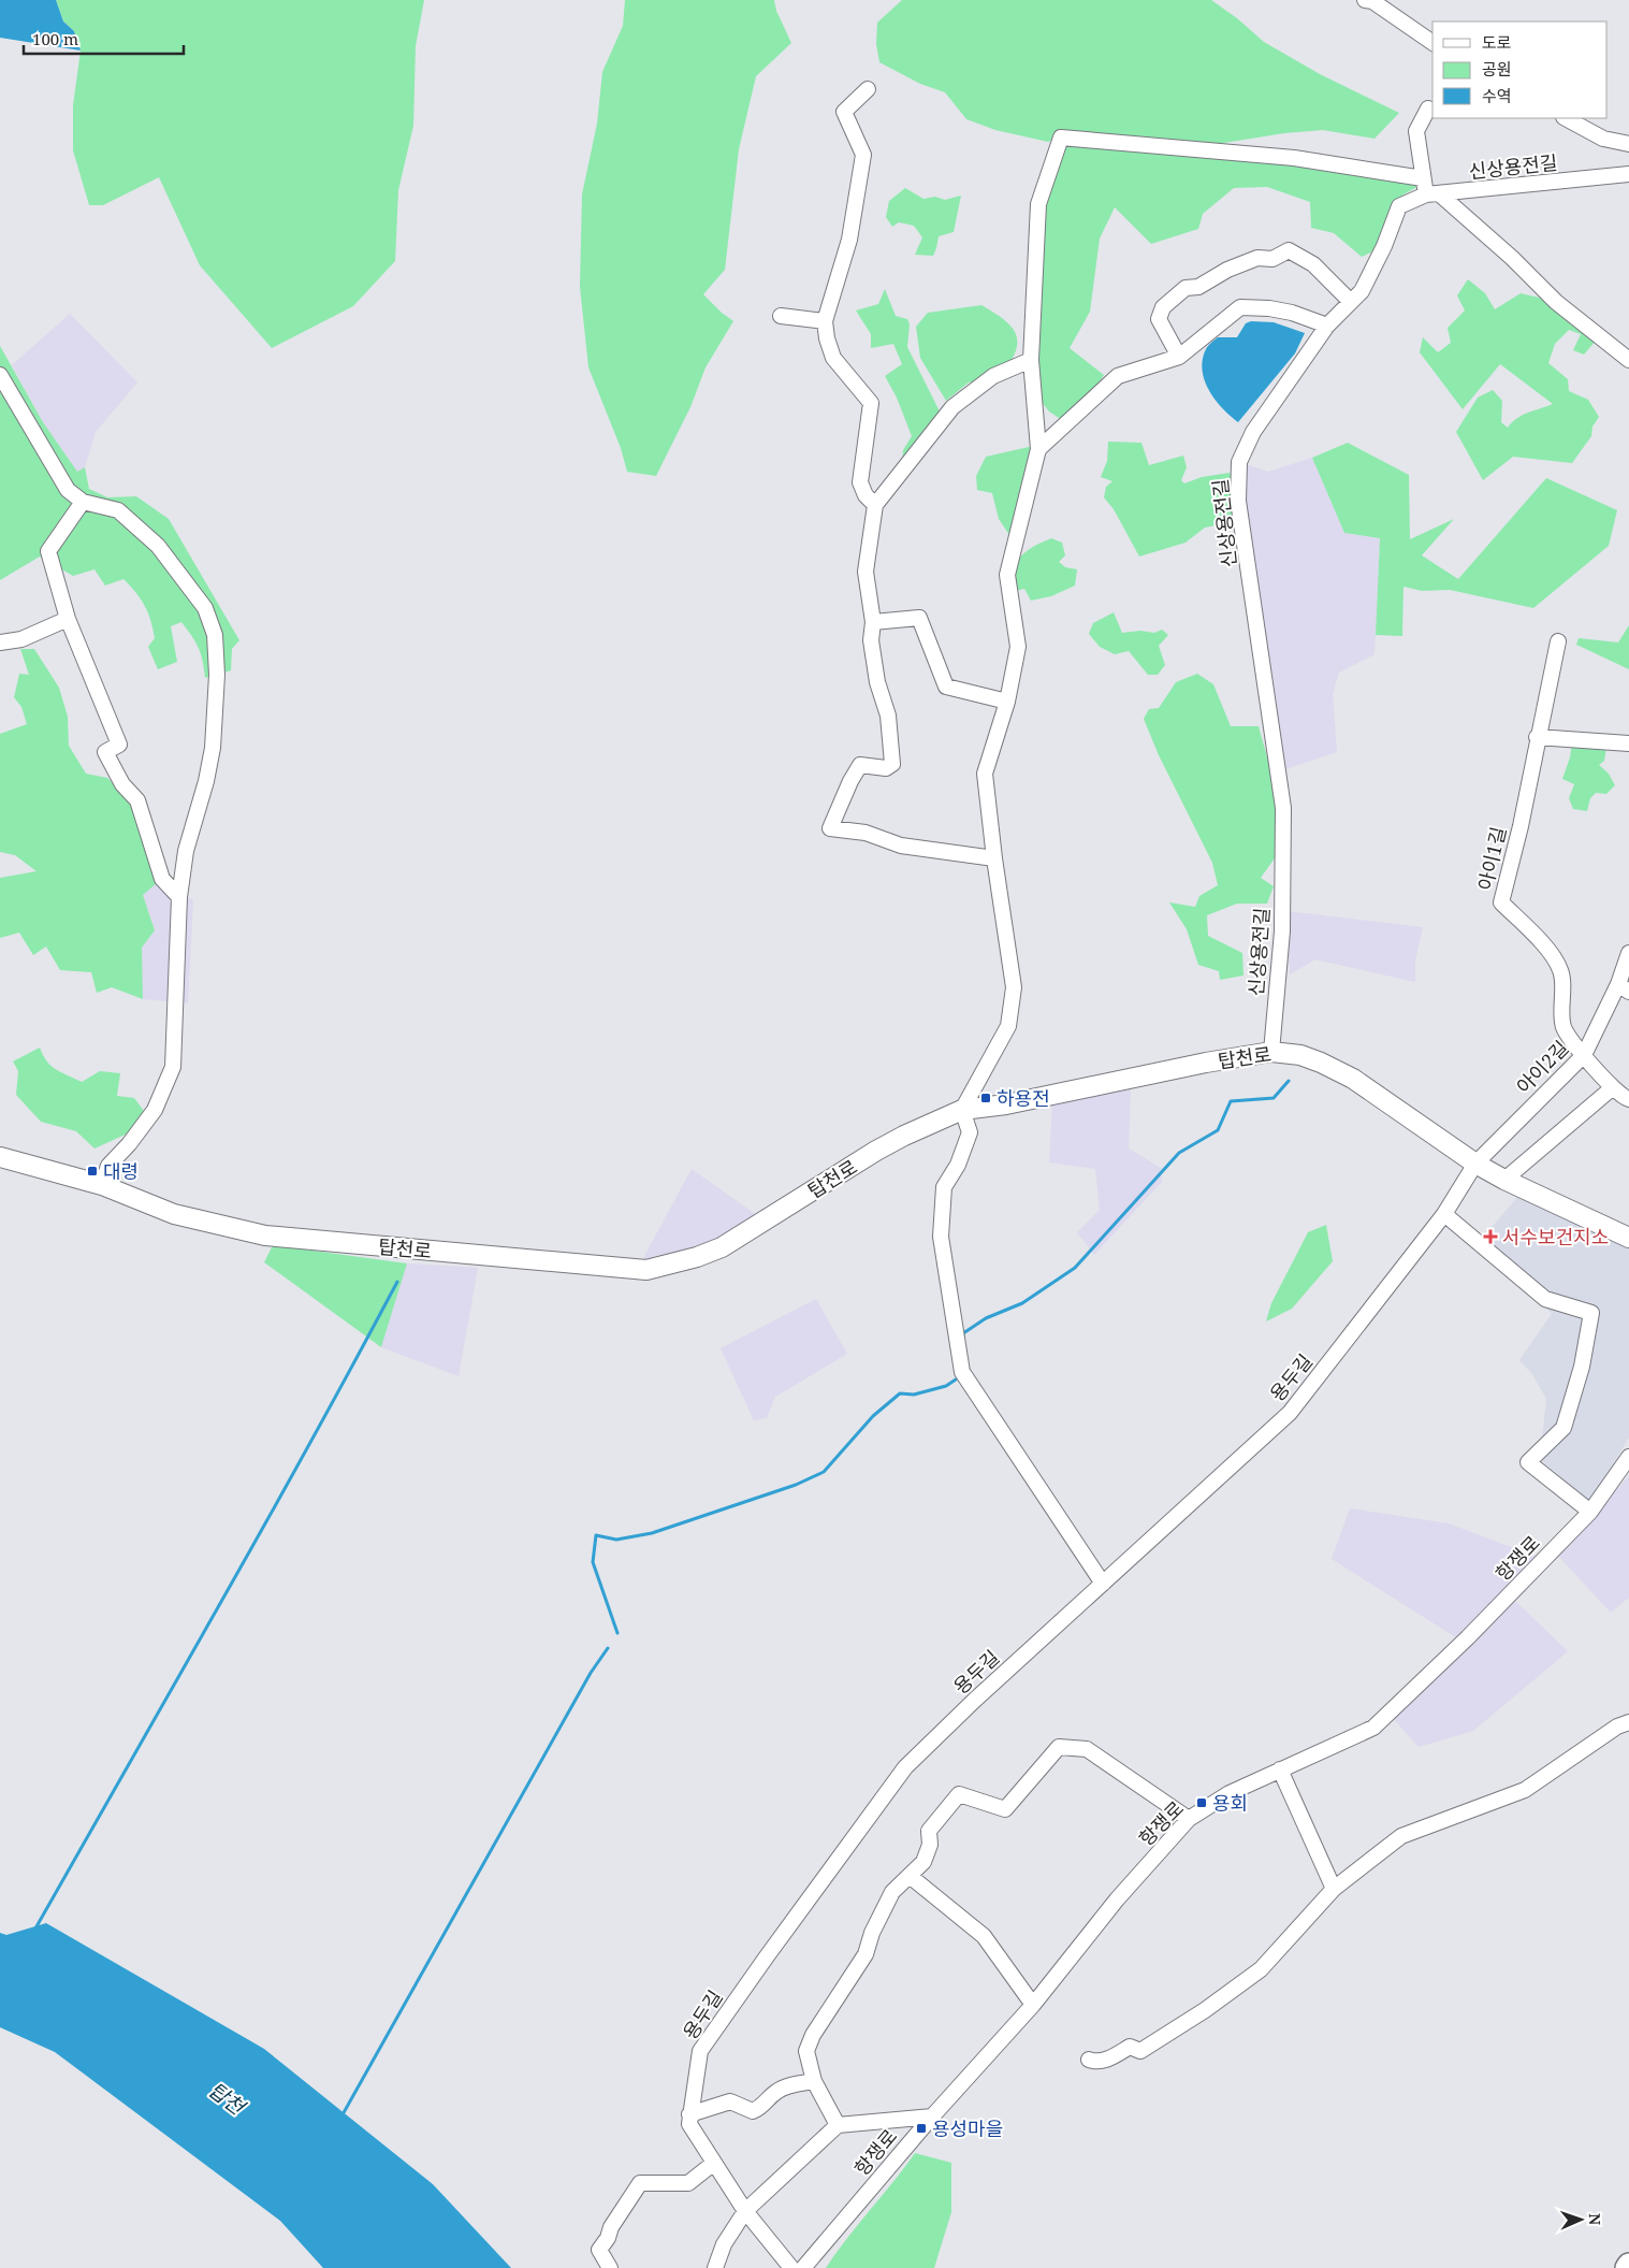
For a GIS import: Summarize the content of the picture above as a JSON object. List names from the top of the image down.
{
  "streets": {
    "main road": ["탑천로"],
    "street": [
      "신상용전길",
      "아이1길",
      "아이2길",
      "용두길",
      "항쟁로"
    ]
  },
  "crossings": [
    ["신상용전길", "탑천로"],
    ["아이1길", "아이2길"],
    ["탑천로", "아이2길"],
    ["탑천로", "용두길"],
    ["아이2길", "용두길"]
  ],
  "water": ["탑천"],
  "places": {
    "transit": [
      "하용전",
      "대령",
      "용회",
      "용성마을"
    ],
    "health": ["서수보건지소"]
  },
  "legend": ["도로", "공원", "수역"],
  "scale_bar": "100 m",
  "north": "right"
}
